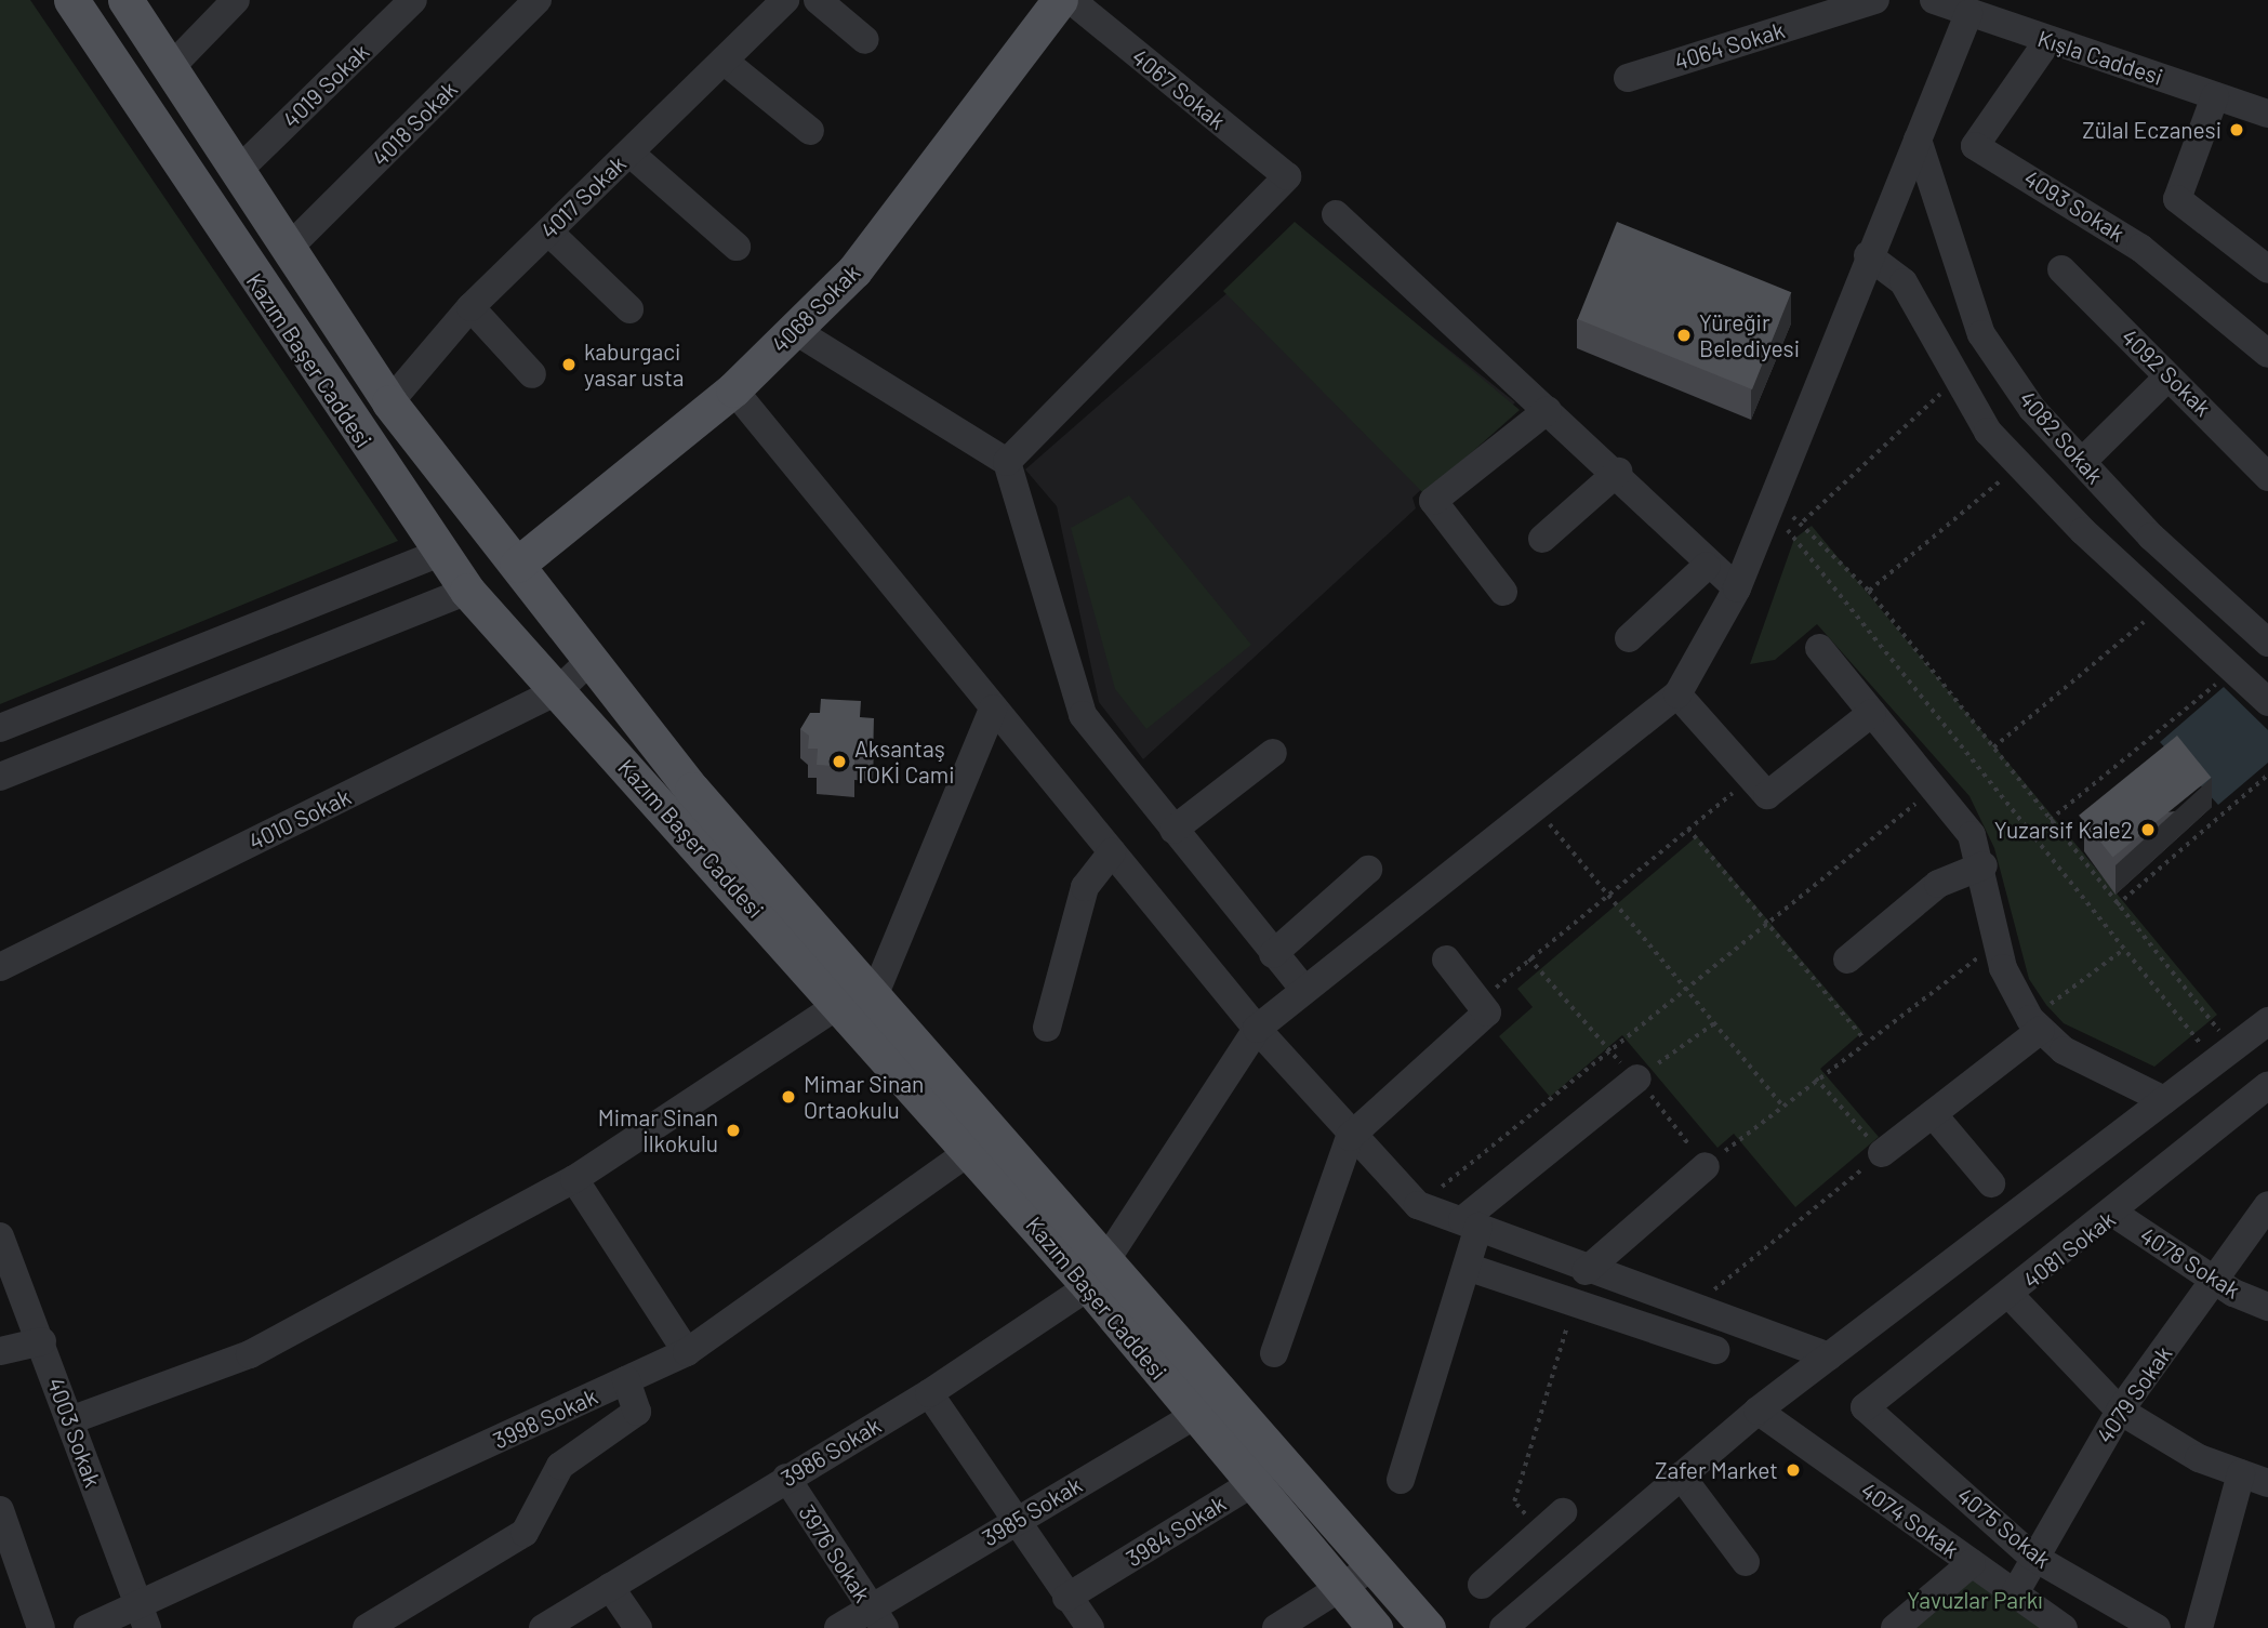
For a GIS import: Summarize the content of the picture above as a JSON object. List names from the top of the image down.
{
  "streets": {
    "main road": ["4068 Sokak", "Kazım Başer Caddesi"],
    "street": [
      "4064 Sokak",
      "Kışla Caddesi",
      "4019 Sokak",
      "4067 Sokak",
      "4018 Sokak",
      "4017 Sokak",
      "4093 Sokak",
      "4092 Sokak",
      "4082 Sokak",
      "4010 Sokak",
      "4081 Sokak",
      "4078 Sokak",
      "4079 Sokak",
      "3998 Sokak",
      "4003 Sokak",
      "3986 Sokak",
      "3985 Sokak",
      "4074 Sokak",
      "4075 Sokak",
      "3984 Sokak",
      "3976 Sokak"
    ]
  },
  "crossings": [
    ["Kışla Caddesi", "4093 Sokak"],
    ["4019 Sokak", "Kazım Başer Caddesi"],
    ["4018 Sokak", "Kazım Başer Caddesi"],
    ["4017 Sokak", "Kazım Başer Caddesi"],
    ["4068 Sokak", "Kazım Başer Caddesi"],
    ["Kazım Başer Caddesi", "4010 Sokak"],
    ["Kazım Başer Caddesi", "3998 Sokak"],
    ["Kazım Başer Caddesi", "3986 Sokak"],
    ["Kazım Başer Caddesi", "3985 Sokak"],
    ["Kazım Başer Caddesi", "3984 Sokak"],
    ["4081 Sokak", "4078 Sokak"],
    ["4081 Sokak", "4075 Sokak"],
    ["4078 Sokak", "4079 Sokak"],
    ["4079 Sokak", "4074 Sokak"],
    ["4079 Sokak", "4075 Sokak"],
    ["3998 Sokak", "4003 Sokak"],
    ["3986 Sokak", "3976 Sokak"],
    ["3985 Sokak", "3976 Sokak"]
  ],
  "parks": ["Yavuzlar Parkı"],
  "places": [
    "Zülal Eczanesi",
    "Yüreğir Belediyesi",
    "kaburgaci yasar usta",
    "Aksantaş TOKİ Cami",
    "Yuzarsif Kale2",
    "Mimar Sinan Ortaokulu",
    "Mimar Sinan İlkokulu",
    "Zafer Market"
  ]
}
